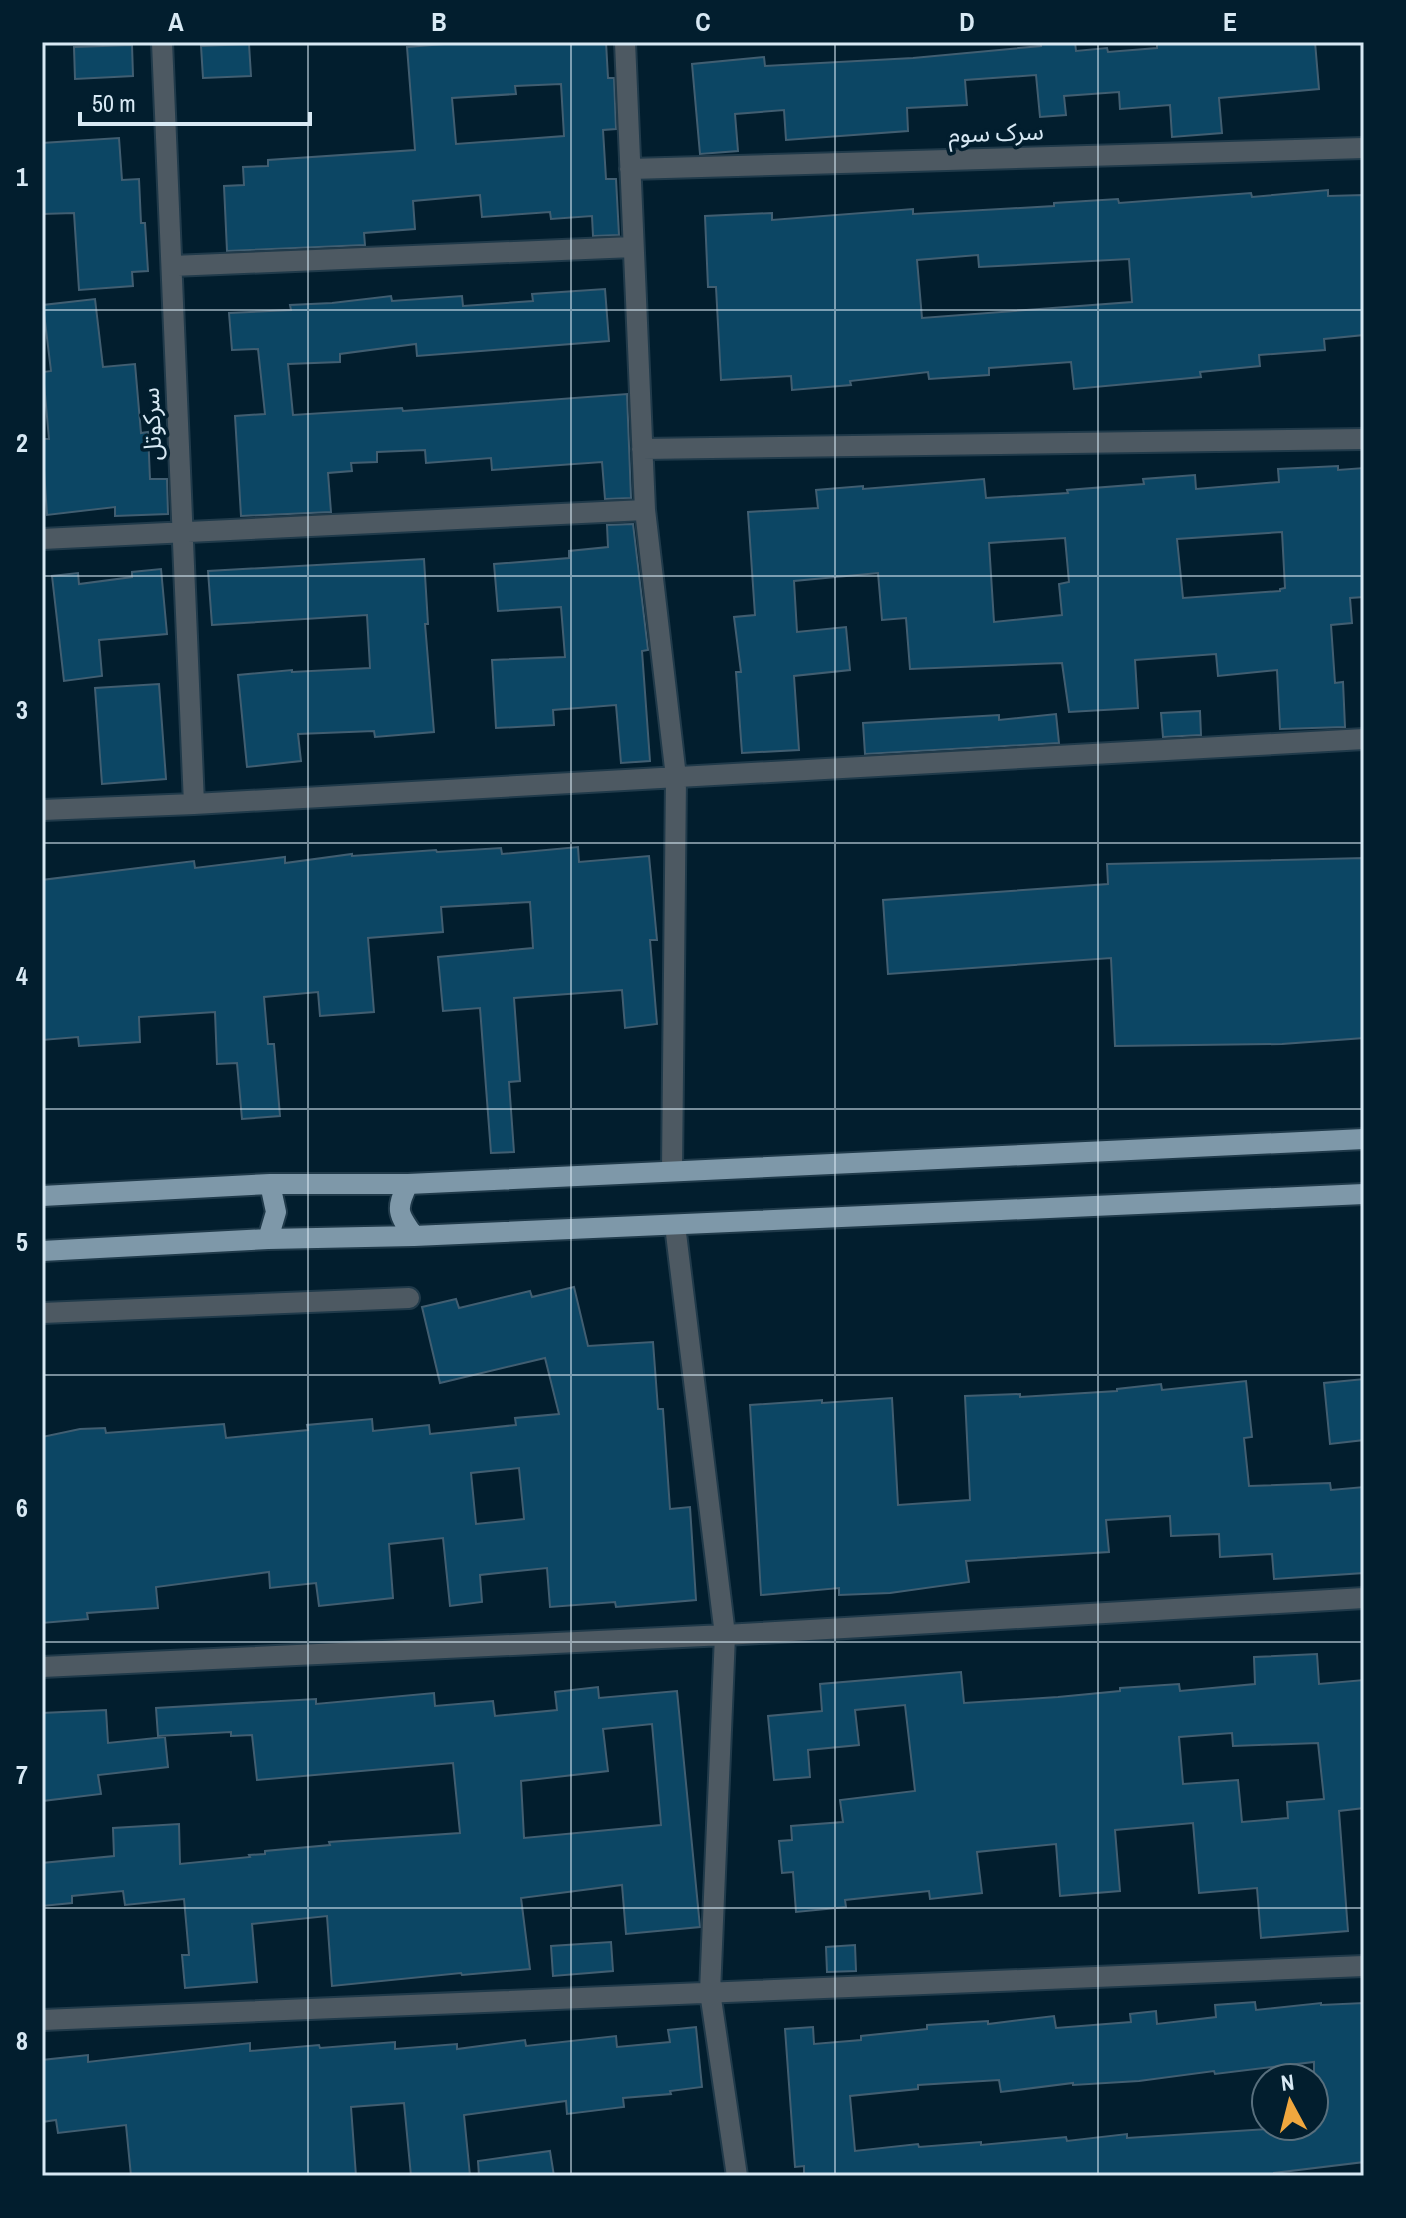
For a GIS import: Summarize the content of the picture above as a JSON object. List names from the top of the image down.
{
  "streets": {
    "street": ["سرک سوم", "سرکوتل"]
  },
  "scale_bar": "50 m",
  "north": "top",
  "grid": {
    "columns": [
      "A",
      "B",
      "C",
      "D",
      "E"
    ],
    "rows": [
      "1",
      "2",
      "3",
      "4",
      "5",
      "6",
      "7",
      "8"
    ]
  }
}
